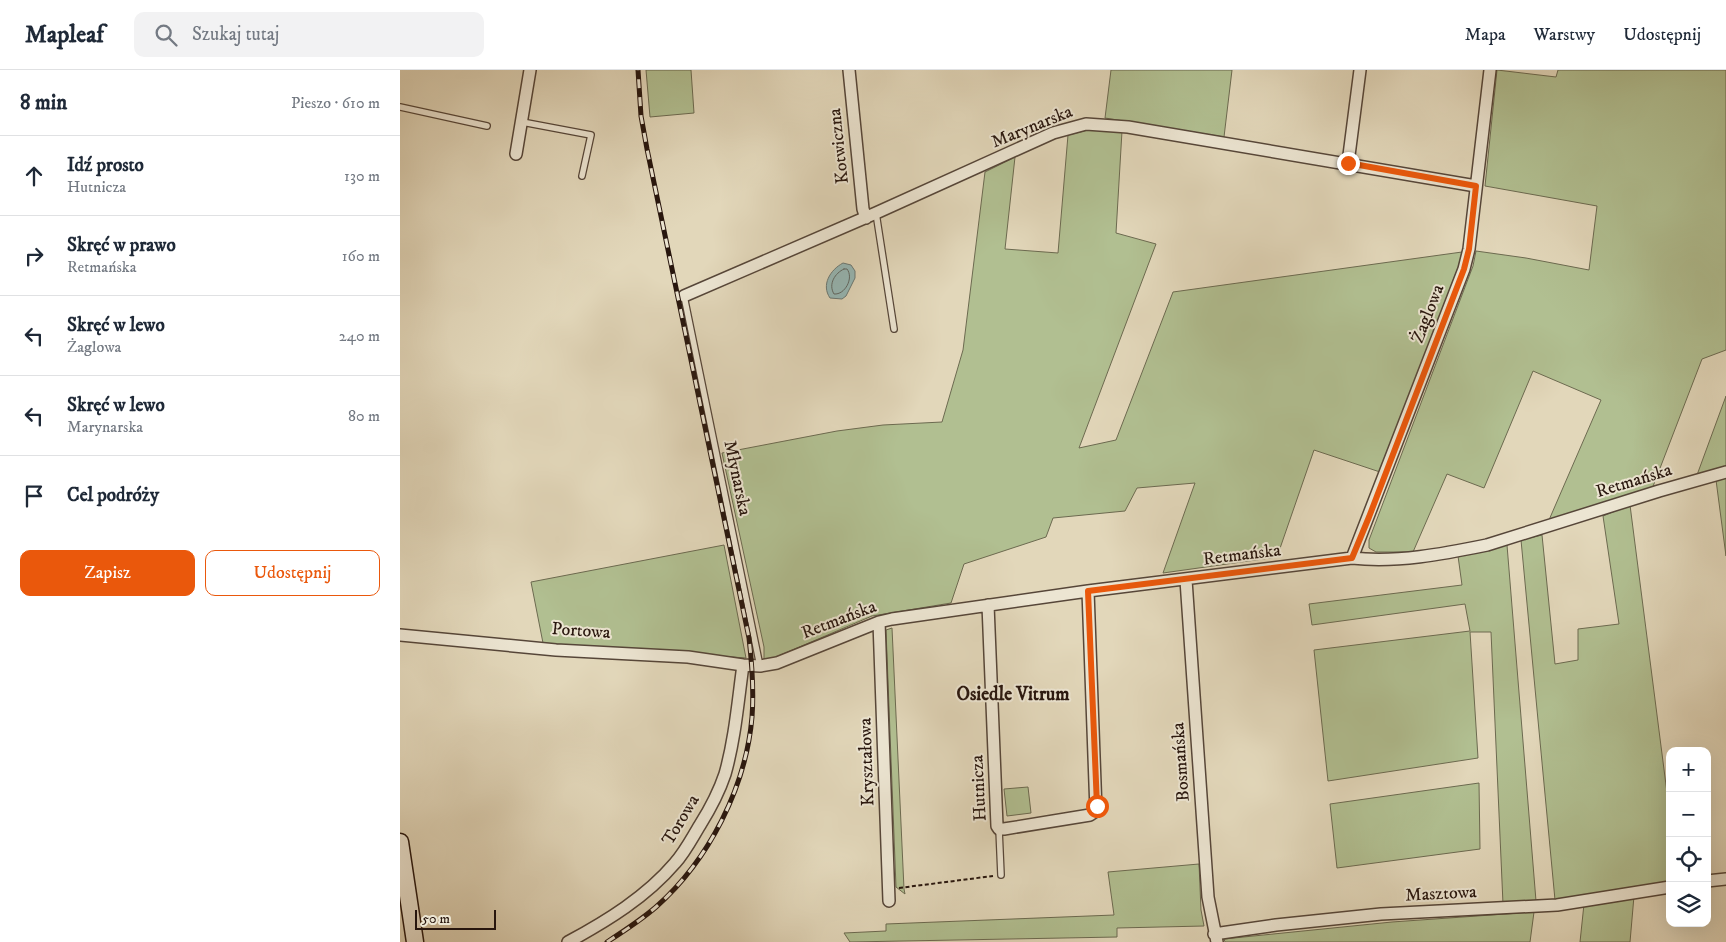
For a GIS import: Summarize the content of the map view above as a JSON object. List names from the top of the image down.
{
  "streets": {
    "street": [
      "Marynarska",
      "Kotwiczna",
      "Żaglowa",
      "Retmańska",
      "Portowa",
      "Kryształowa",
      "Bosmańska",
      "Hutnicza",
      "Torowa",
      "Masztowa"
    ],
    "lane": ["Młynarska"]
  },
  "crossings": [
    ["Marynarska", "Kotwiczna"],
    ["Marynarska", "Żaglowa"],
    ["Marynarska", "Młynarska"],
    ["Żaglowa", "Retmańska"],
    ["Młynarska", "Retmańska"],
    ["Młynarska", "Portowa"],
    ["Retmańska", "Portowa"],
    ["Retmańska", "Kryształowa"],
    ["Retmańska", "Bosmańska"],
    ["Retmańska", "Hutnicza"],
    ["Portowa", "Torowa"],
    ["Bosmańska", "Masztowa"]
  ],
  "districts": ["Osiedle Vitrum"],
  "scale_bar": "50 m",
  "page": {
    "header": "Mapleaf",
    "search": "Szukaj tutaj",
    "nav": ["Mapa", "Warstwy", "Udostępnij"],
    "heading": ["8 min", "Pieszo · 610 m"],
    "list": [
      ["Idź prosto", "Hutnicza", "130 m"],
      ["Skręć w prawo", "Retmańska", "160 m"],
      ["Skręć w lewo", "Żaglowa", "240 m"],
      ["Skręć w lewo", "Marynarska", "80 m"],
      "Cel podróży"
    ],
    "buttons": ["Zapisz", "Udostępnij"],
    "map_buttons": ["+", "−"],
    "scale": "50 m"
  }
}
